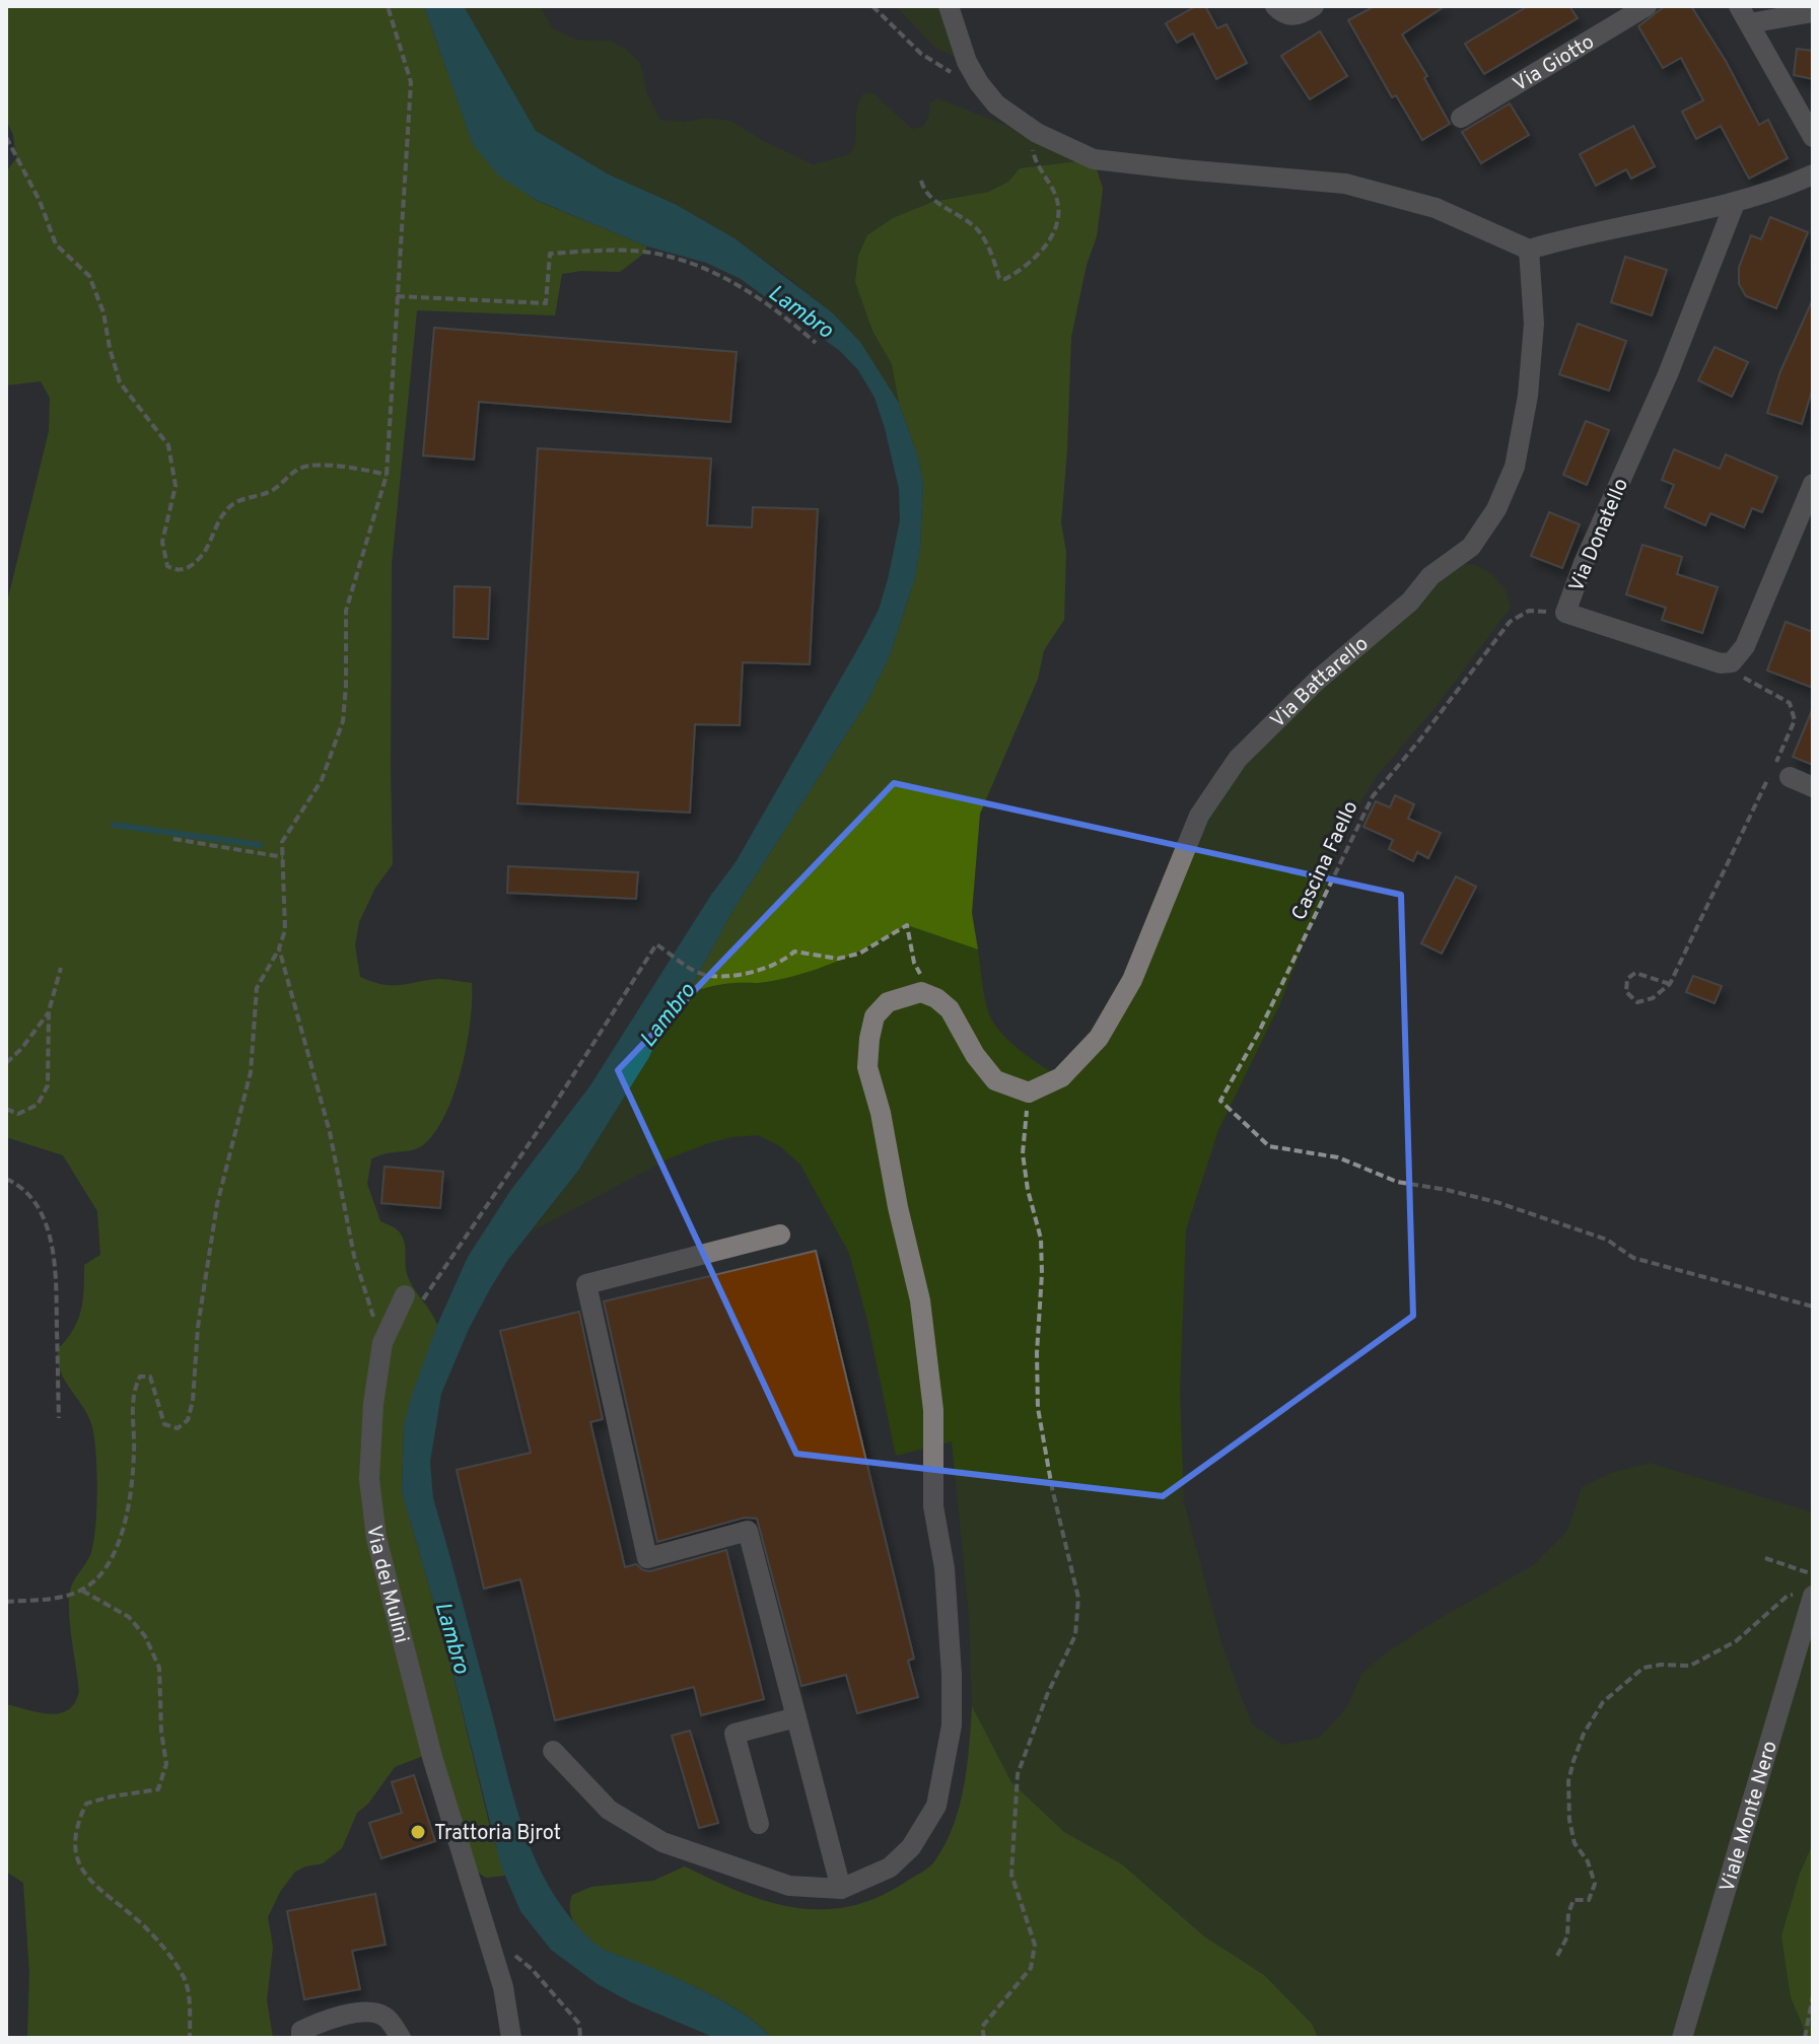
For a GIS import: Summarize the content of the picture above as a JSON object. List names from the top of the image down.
{
  "streets": {
    "street": [
      "Via Giotto",
      "Via Donatello",
      "Via Battarello",
      "Via dei Mulini",
      "Viale Monte Nero"
    ],
    "path": ["Cascina Faello"]
  },
  "crossings": [
    ["Via Donatello", "Cascina Faello"]
  ],
  "water": ["Lambro"],
  "places": ["Trattoria Bjrot"]
}
